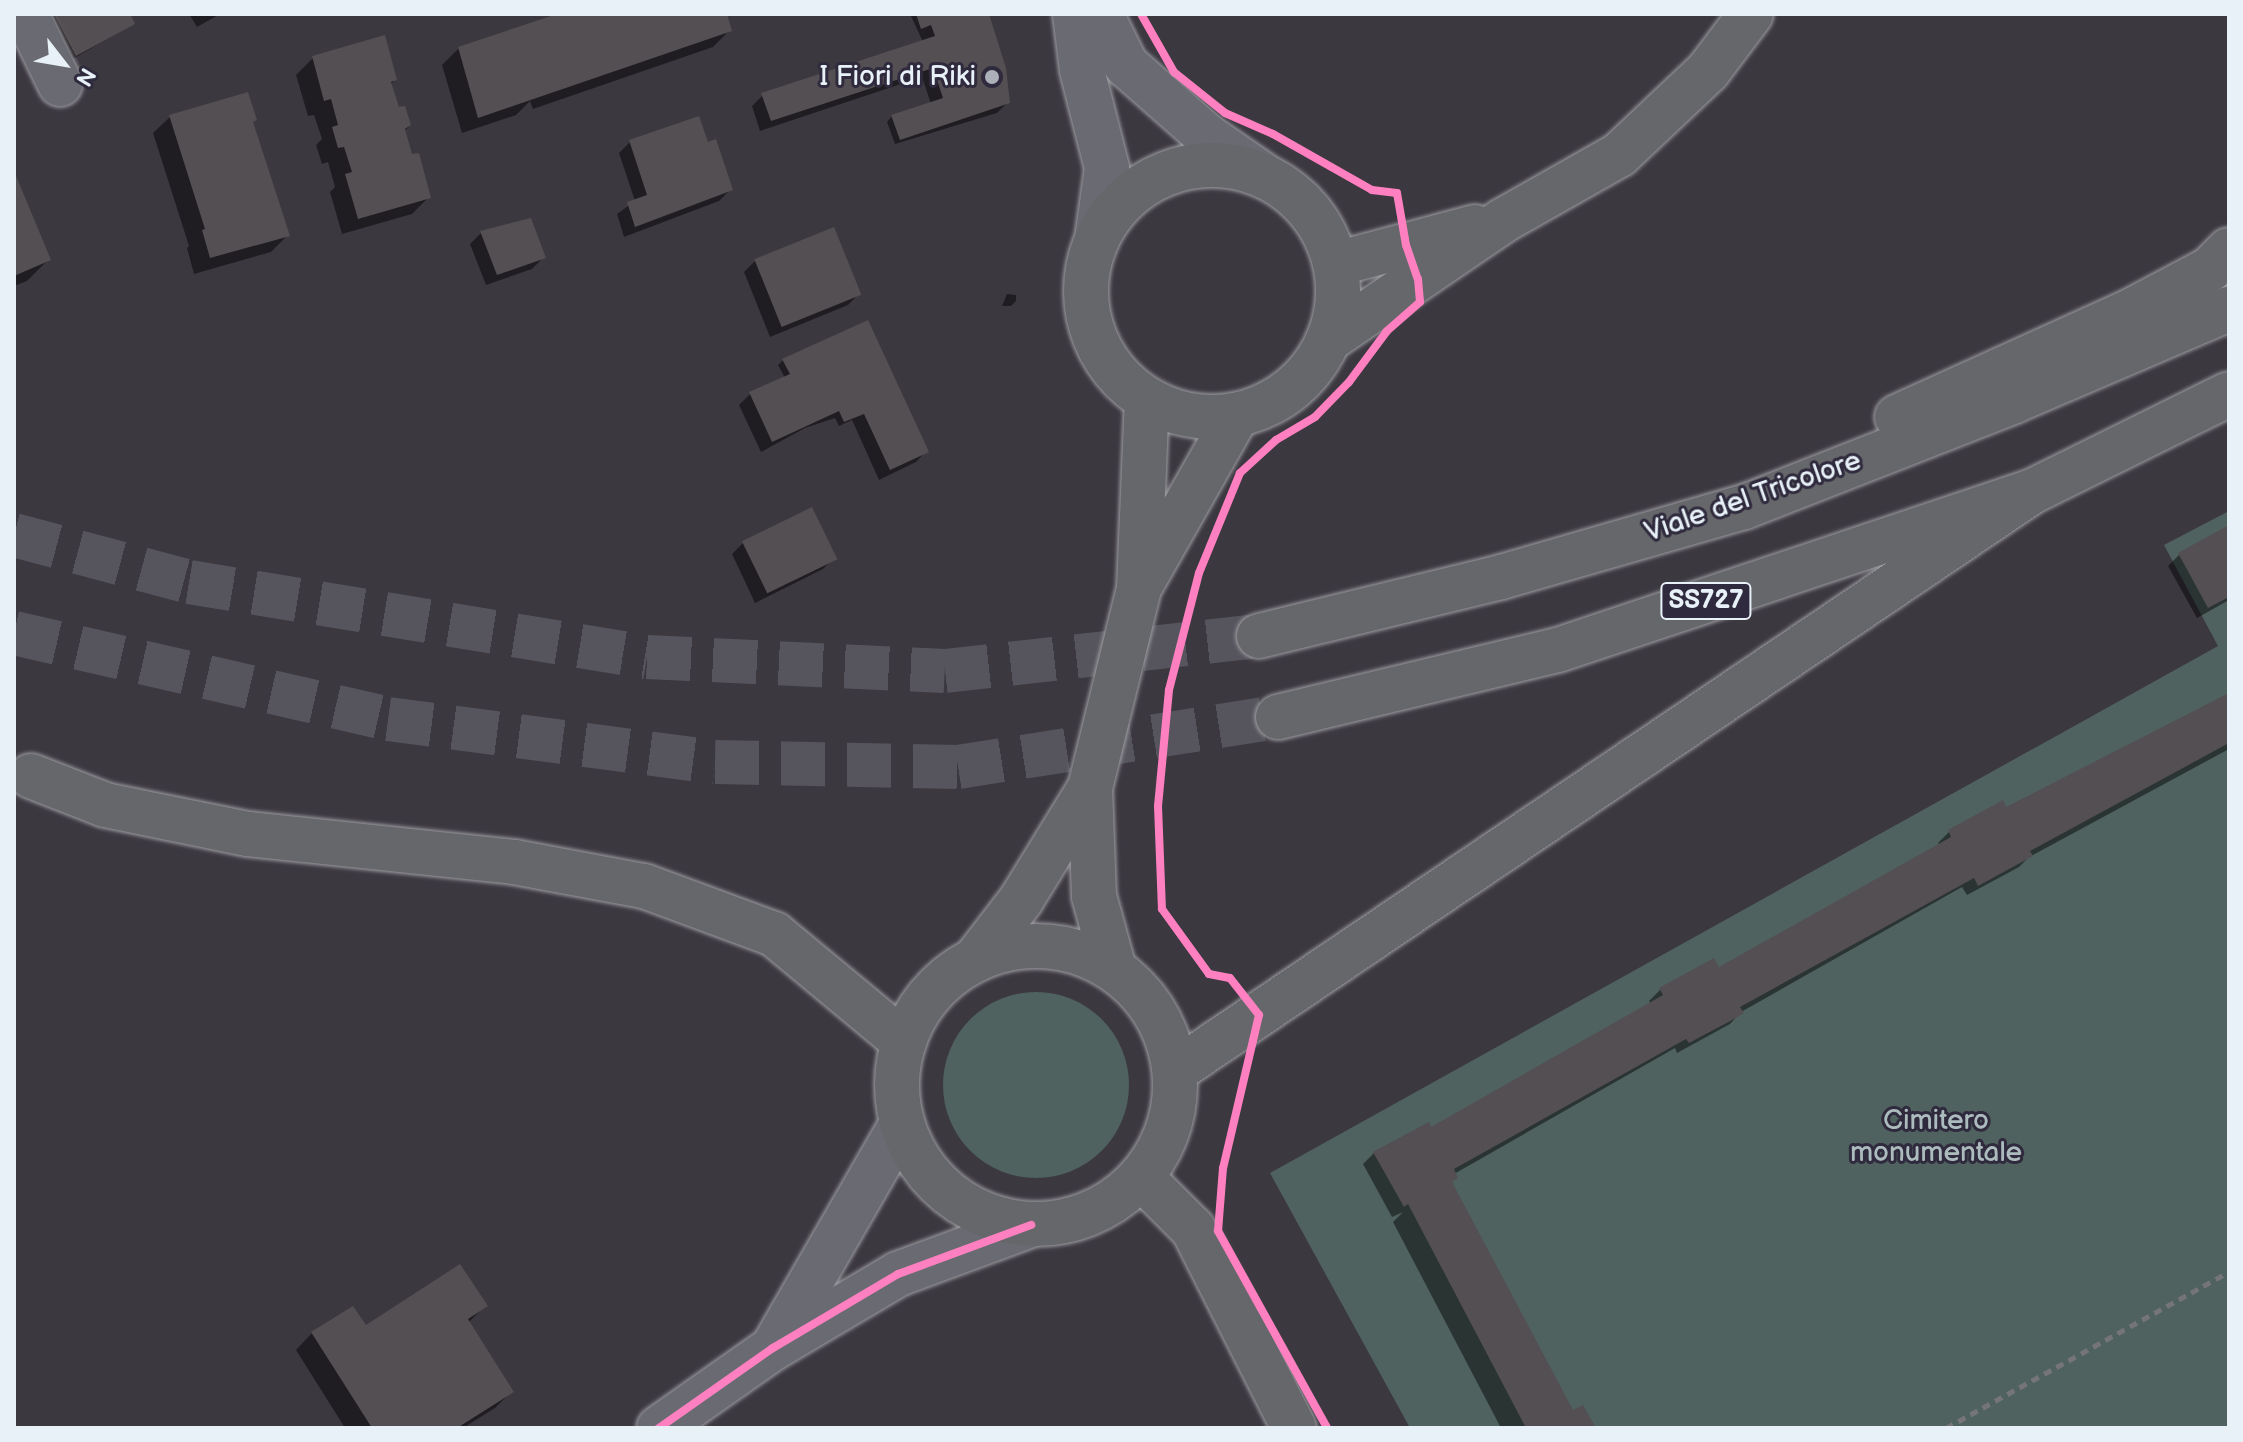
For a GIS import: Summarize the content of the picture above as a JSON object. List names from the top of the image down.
{
  "streets": {
    "main road": ["Viale del Tricolore", "SS727"]
  },
  "parks": ["Cimitero monumentale"],
  "places": ["I Fiori di Riki"],
  "north": "bottom right"
}
